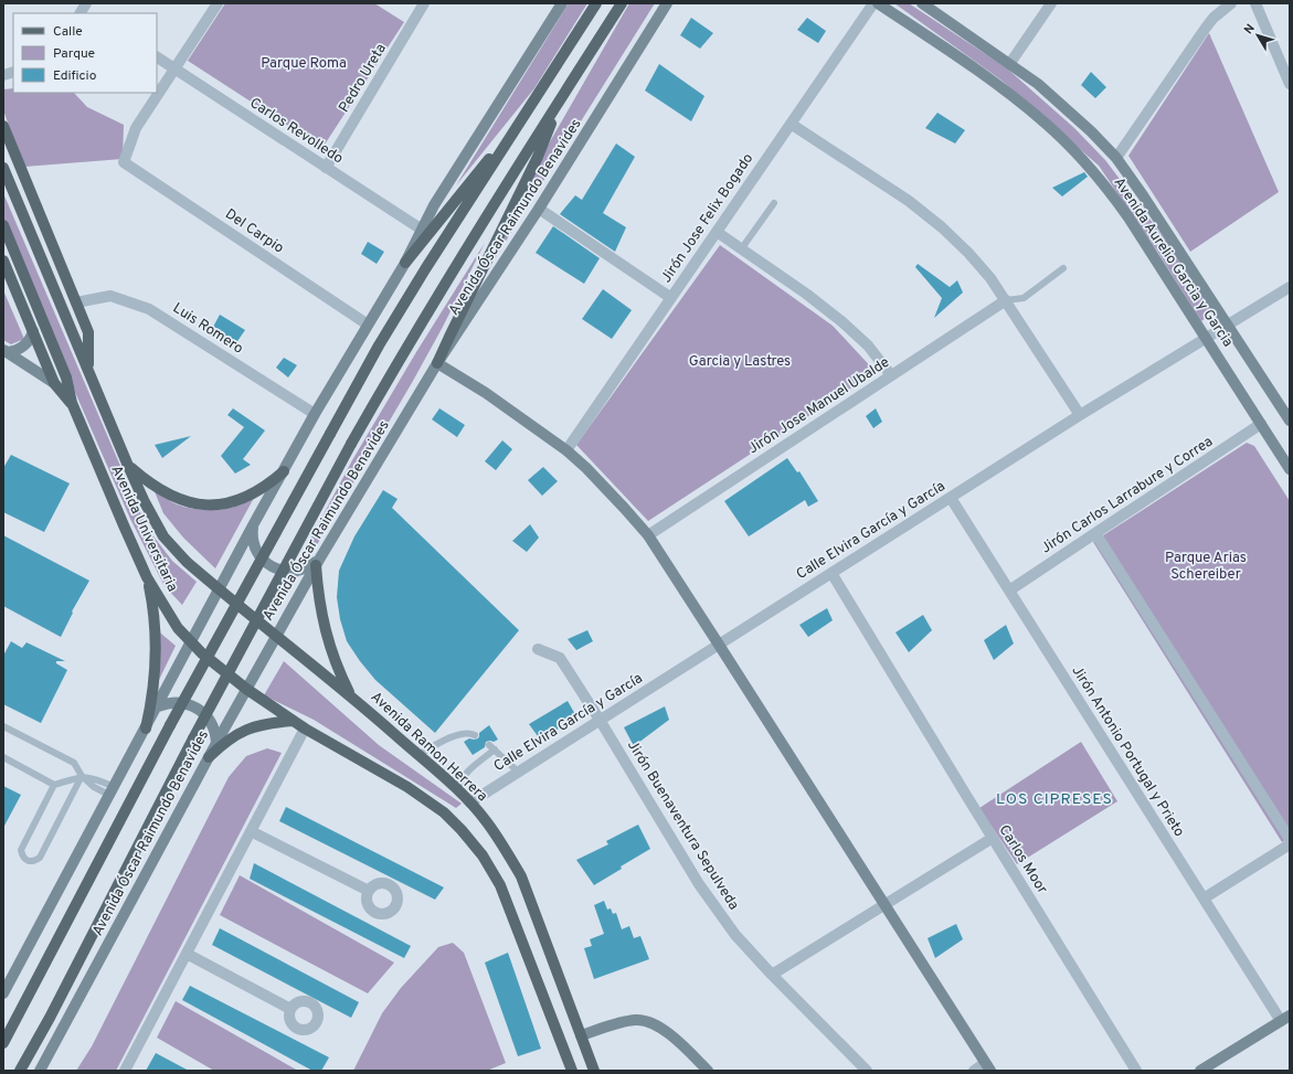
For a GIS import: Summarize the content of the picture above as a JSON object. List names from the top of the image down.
{
  "streets": {
    "main road": [
      "Avenida Óscar Raimundo Benavides",
      "Avenida Aurelio Garcia y Garcia",
      "Avenida Universitaria",
      "Avenida Ramon Herrera"
    ],
    "street": [
      "Pedro Ureta",
      "Carlos Revolledo",
      "Jirón Jose Felix Bogado",
      "Del Carpio",
      "Luis Romero",
      "Jirón Jose Manuel Ubalde",
      "Jirón Carlos Larrabure y Correa",
      "Calle Elvira García y García",
      "Jirón Antonio Portugal y Prieto",
      "Jirón Buenaventura Sepulveda",
      "Carlos Moor"
    ]
  },
  "crossings": [
    ["Pedro Ureta", "Carlos Revolledo"],
    ["Carlos Revolledo", "Del Carpio"],
    ["Avenida Óscar Raimundo Benavides", "Avenida Universitaria"],
    ["Avenida Óscar Raimundo Benavides", "Avenida Ramon Herrera"],
    ["Avenida Aurelio Garcia y Garcia", "Jirón Carlos Larrabure y Correa"],
    ["Avenida Aurelio Garcia y Garcia", "Calle Elvira García y García"],
    ["Luis Romero", "Avenida Universitaria"],
    ["Jirón Carlos Larrabure y Correa", "Jirón Antonio Portugal y Prieto"],
    ["Avenida Universitaria", "Avenida Ramon Herrera"],
    ["Calle Elvira García y García", "Avenida Ramon Herrera"],
    ["Calle Elvira García y García", "Jirón Antonio Portugal y Prieto"],
    ["Calle Elvira García y García", "Jirón Buenaventura Sepulveda"],
    ["Calle Elvira García y García", "Carlos Moor"]
  ],
  "districts": ["LOS CIPRESES"],
  "parks": ["Parque Roma", "Garcia y Lastres", "Parque Arias Schereiber"],
  "legend": ["Calle", "Parque", "Edificio"],
  "north": "top left"
}
